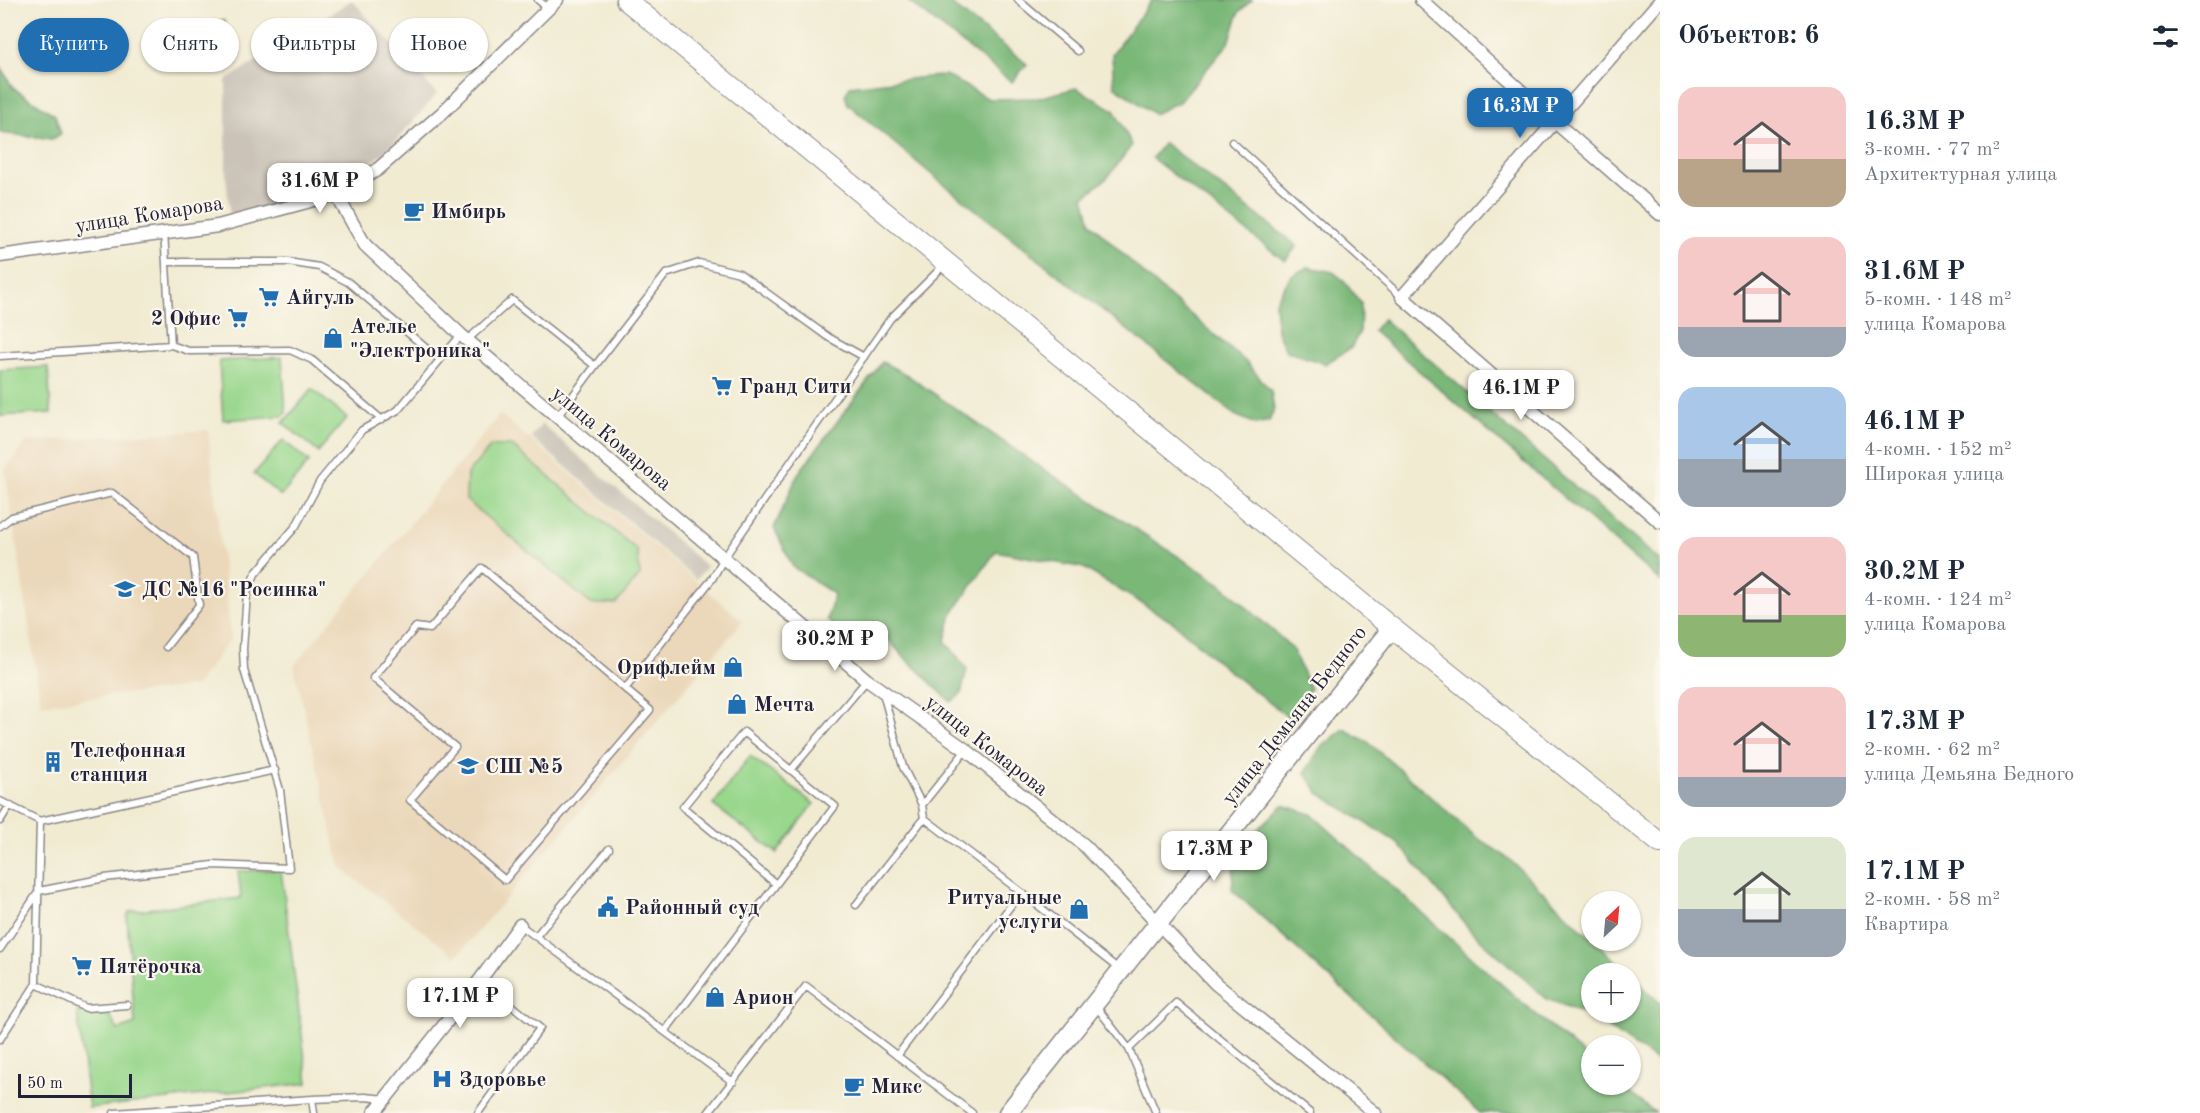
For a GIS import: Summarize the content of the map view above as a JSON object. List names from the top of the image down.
{
  "streets": {
    "street": ["улица Комарова", "улица Демьяна Бедного"]
  },
  "crossings": [
    ["улица Комарова", "улица Демьяна Бедного"]
  ],
  "places": {
    "cafe": ["Имбирь", "Микс"],
    "supermarket": [
      "Айгуль",
      "2 Офис",
      "Гранд Сити",
      "Пятёрочка"
    ],
    "shop": [
      "Ателье \"Электроника\"",
      "Орифлейм",
      "Мечта",
      "Ритуальные услуги",
      "Арион"
    ],
    "school or university": ["ДС №16 \"Росинка\"", "СШ №5"],
    "building": ["Телефонная станция"],
    "public building": ["Районный суд"],
    "hospital": ["Здоровье"]
  },
  "scale_bar": "50 m",
  "north": "top right",
  "page": {
    "heading": "Объектов: 6",
    "chip": [
      "Купить",
      "Снять",
      "Фильтры",
      "Новое"
    ],
    "list": [
      {
        "name": "16.3M ₽",
        "note": "3-комн. · 77 m² · Архитектурная улица"
      },
      {
        "name": "31.6M ₽",
        "note": "5-комн. · 148 m² · улица Комарова"
      },
      {
        "name": "46.1M ₽",
        "note": "4-комн. · 152 m² · Широкая улица"
      },
      {
        "name": "30.2M ₽",
        "note": "4-комн. · 124 m² · улица Комарова"
      },
      {
        "name": "17.3M ₽",
        "note": "2-комн. · 62 m² · улица Демьяна Бедного"
      },
      {
        "name": "17.1M ₽",
        "note": "2-комн. · 58 m² · Квартира"
      }
    ],
    "price": [
      "16.3M ₽",
      "31.6M ₽",
      "46.1M ₽",
      "30.2M ₽",
      "17.3M ₽",
      "17.1M ₽"
    ],
    "map_buttons": ["+", "−"],
    "scale": "50 m"
  }
}
